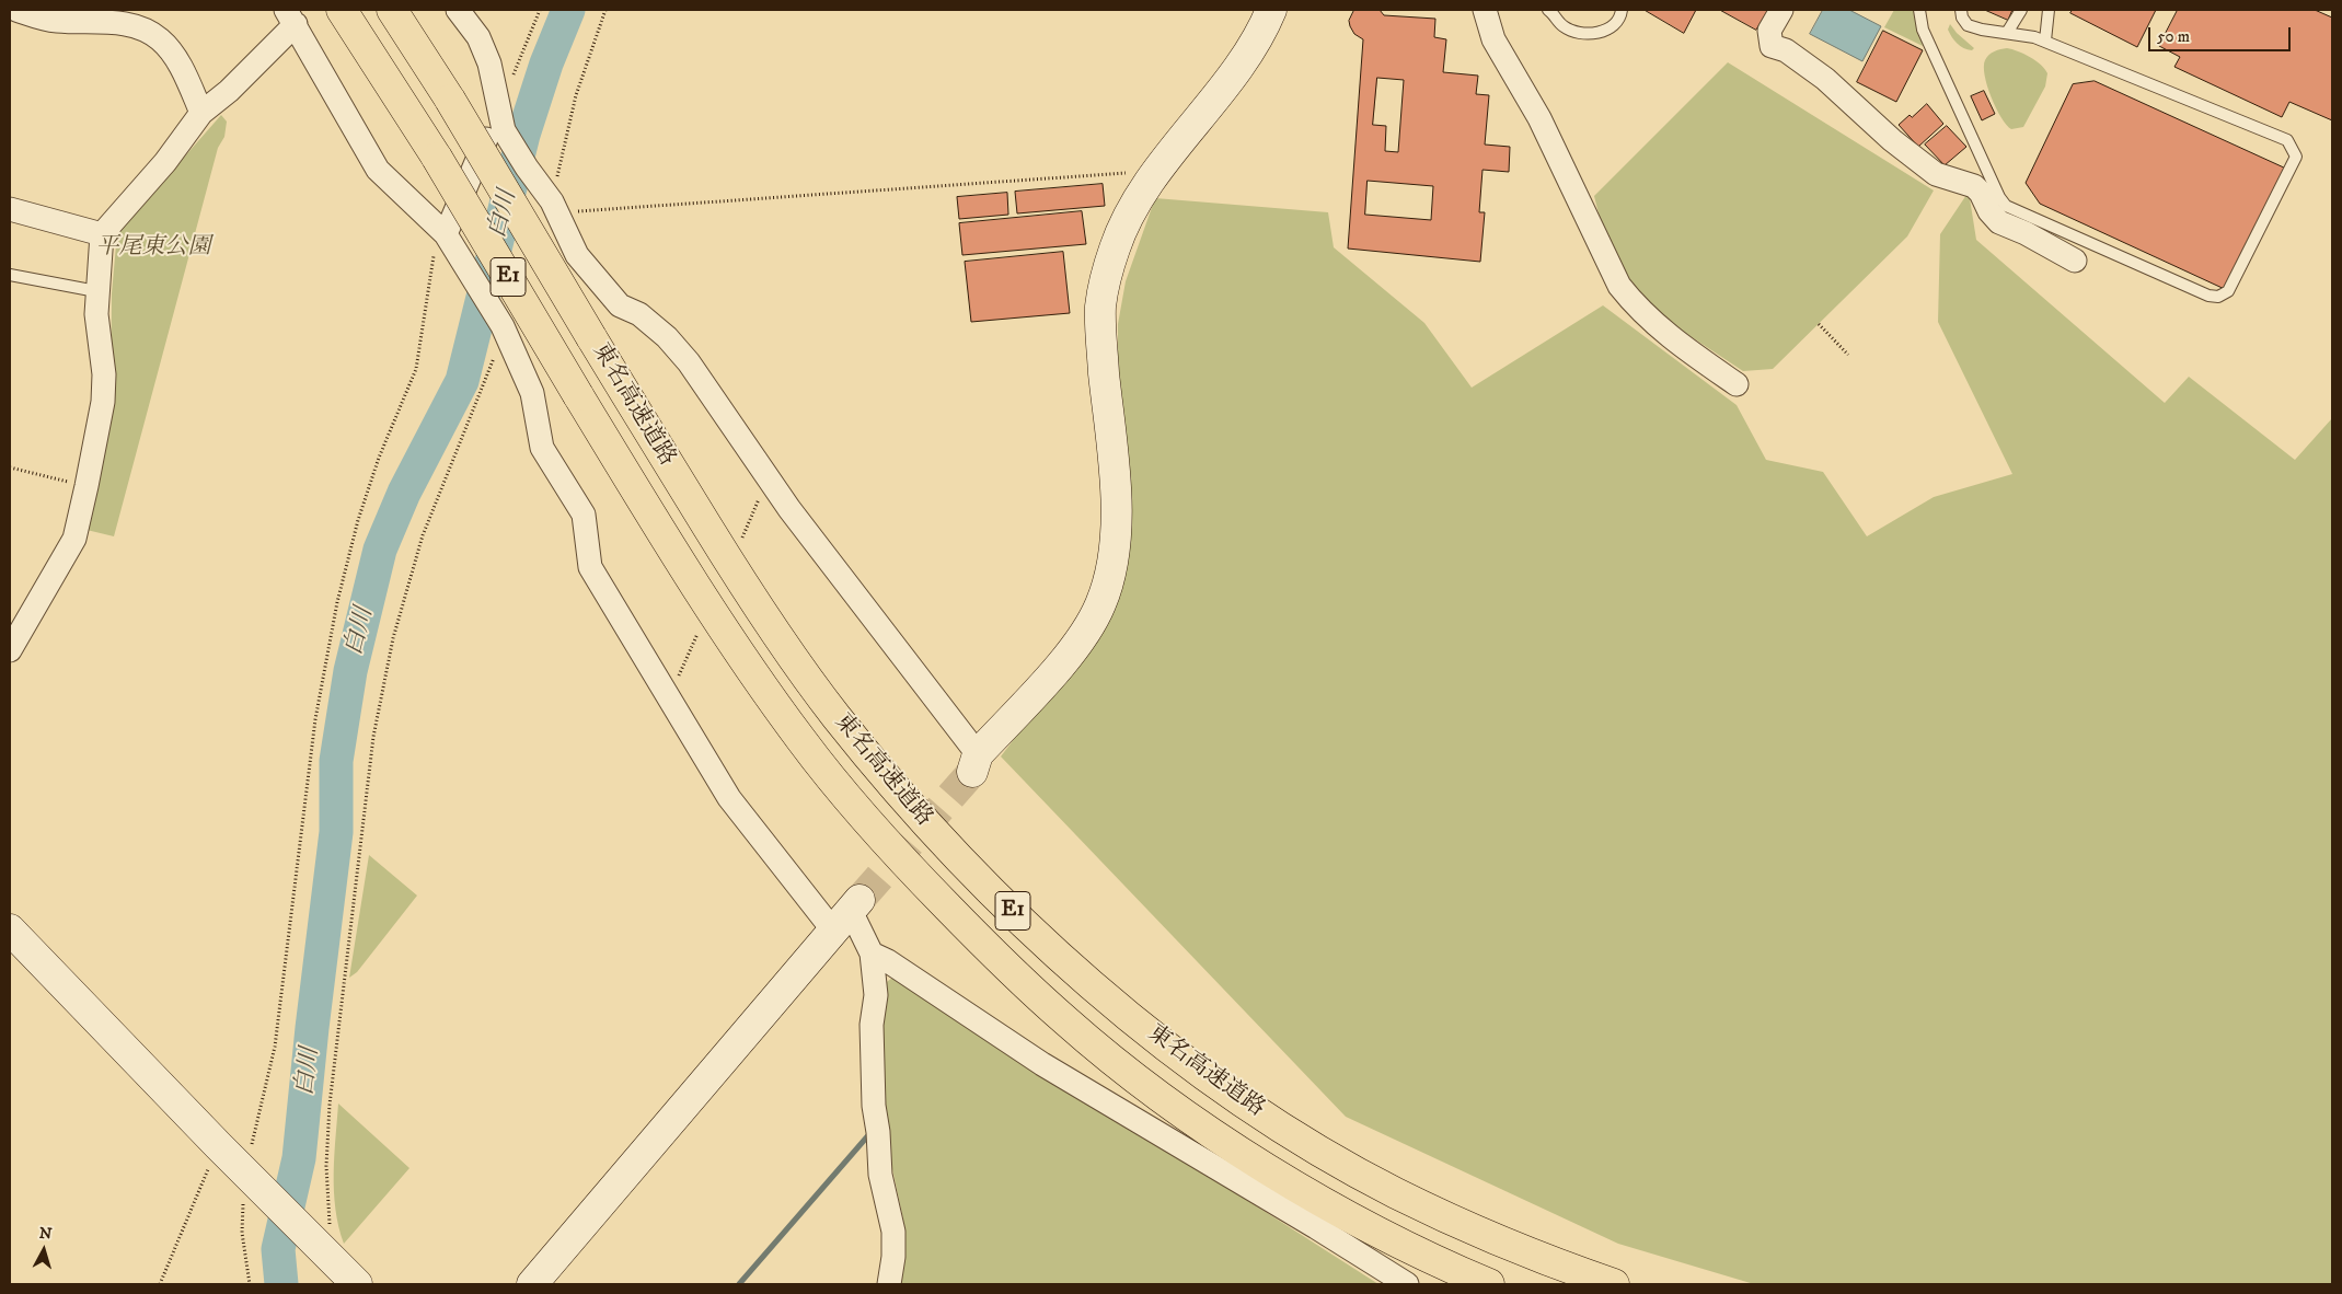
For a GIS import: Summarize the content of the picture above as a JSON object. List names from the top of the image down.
{
  "streets": {
    "highway": ["E1", "東名高速道路"]
  },
  "water": ["白川"],
  "parks": ["平尾東公園"],
  "scale_bar": "50 m",
  "north": "top"
}
